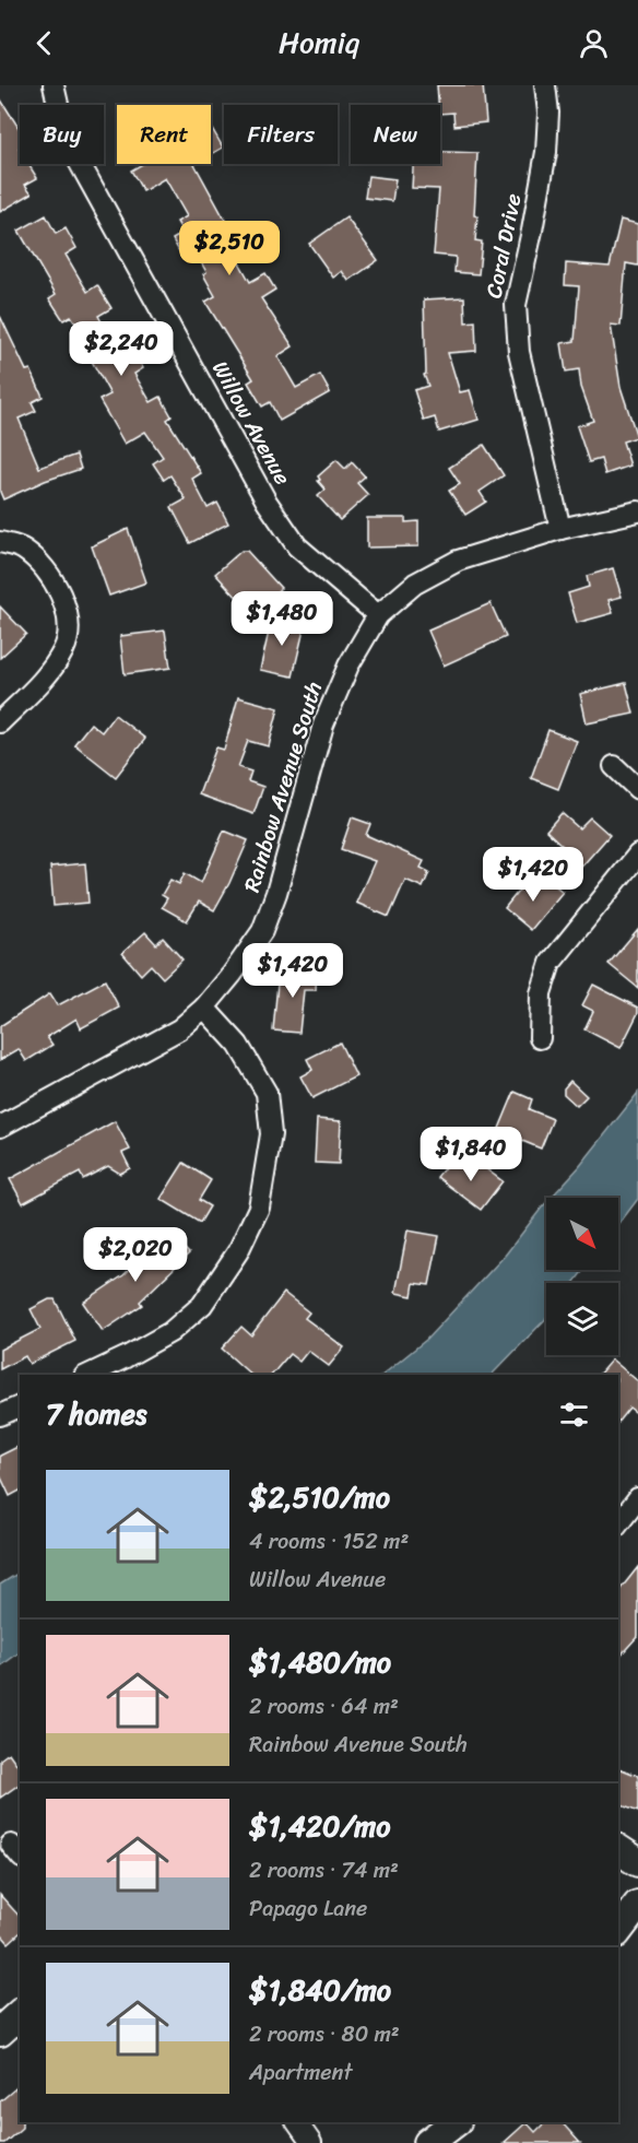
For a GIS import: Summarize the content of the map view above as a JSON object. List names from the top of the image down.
{
  "streets": {
    "street": ["Coral Drive", "Willow Avenue", "Rainbow Avenue South"]
  },
  "crossings": [
    ["Coral Drive", "Rainbow Avenue South"],
    ["Willow Avenue", "Rainbow Avenue South"]
  ],
  "north": "bottom right",
  "page": {
    "header": "Homiq",
    "chip": [
      "Buy",
      "Rent",
      "Filters",
      "New"
    ],
    "price": [
      "$2,510",
      "$2,240",
      "$1,480",
      "$1,420",
      "$1,420",
      "$1,840",
      "$2,020"
    ],
    "heading": "7 homes",
    "list": [
      {
        "name": "$2,510/mo",
        "note": "4 rooms · 152 m² · Willow Avenue"
      },
      {
        "name": "$1,480/mo",
        "note": "2 rooms · 64 m² · Rainbow Avenue South"
      },
      {
        "name": "$1,420/mo",
        "note": "2 rooms · 74 m² · Papago Lane"
      },
      {
        "name": "$1,840/mo",
        "note": "2 rooms · 80 m² · Apartment"
      }
    ]
  }
}
